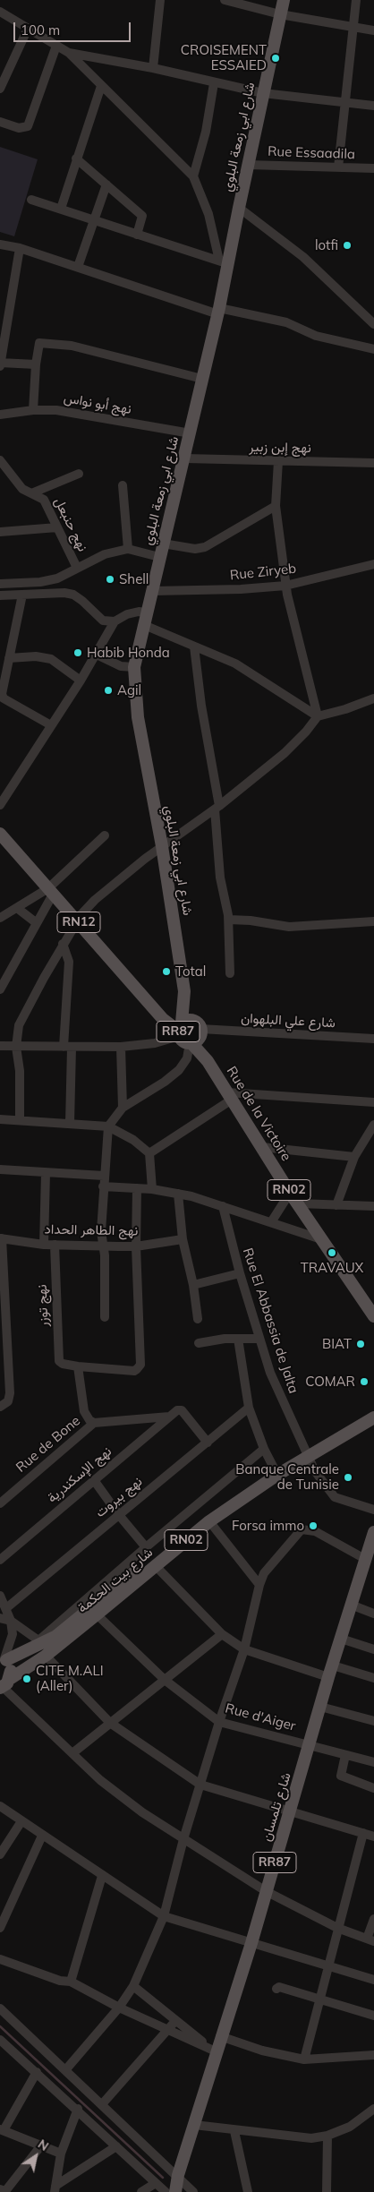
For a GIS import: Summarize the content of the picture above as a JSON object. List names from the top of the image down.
{
  "streets": {
    "main road": [
      "شارع ابي زمعة البلوي",
      "RN12",
      "RR87",
      "Rue de la Victoire",
      "RN02",
      "شارع بيت الحكمة",
      "شارع تلمسان"
    ],
    "street": [
      "Rue Essaadila",
      "نهج أبو نواس",
      "نهج إبن زبير",
      "نهج حنبعل",
      "Rue Ziryeb",
      "شارع علي البلهوان",
      "نهج الطاهر الحداد",
      "نهج توزر",
      "Rue El Abbassia de Jalta",
      "Rue de Bone",
      "نهج الإسكندرية",
      "نهج بيروت",
      "Rue d'Aiger"
    ]
  },
  "crossings": [
    ["شارع ابي زمعة البلوي", "Rue Essaadila"],
    ["شارع ابي زمعة البلوي", "نهج أبو نواس"],
    ["شارع ابي زمعة البلوي", "نهج إبن زبير"],
    ["شارع ابي زمعة البلوي", "Rue Ziryeb"],
    ["شارع ابي زمعة البلوي", "شارع علي البلهوان"],
    ["شارع ابي زمعة البلوي", "RR87"],
    ["شارع ابي زمعة البلوي", "Rue de la Victoire"],
    ["RN12", "RR87"],
    ["شارع علي البلهوان", "RR87"],
    ["شارع علي البلهوان", "Rue de la Victoire"],
    ["RR87", "Rue de la Victoire"],
    ["نهج الطاهر الحداد", "نهج توزر"],
    ["Rue El Abbassia de Jalta", "شارع بيت الحكمة"],
    ["نهج الإسكندرية", "نهج بيروت"],
    ["شارع بيت الحكمة", "Rue d'Aiger"],
    ["Rue d'Aiger", "شارع تلمسان"]
  ],
  "places": [
    "CROISEMENT ESSAIED",
    "lotfi",
    "Shell",
    "Habib Honda",
    "Agil",
    "Total",
    "TRAVAUX",
    "BIAT",
    "COMAR",
    "Banque Centrale de Tunisie",
    "Forsa immo",
    "CITE M.ALI (Aller)"
  ],
  "scale_bar": "100 m",
  "north": "top right"
}
